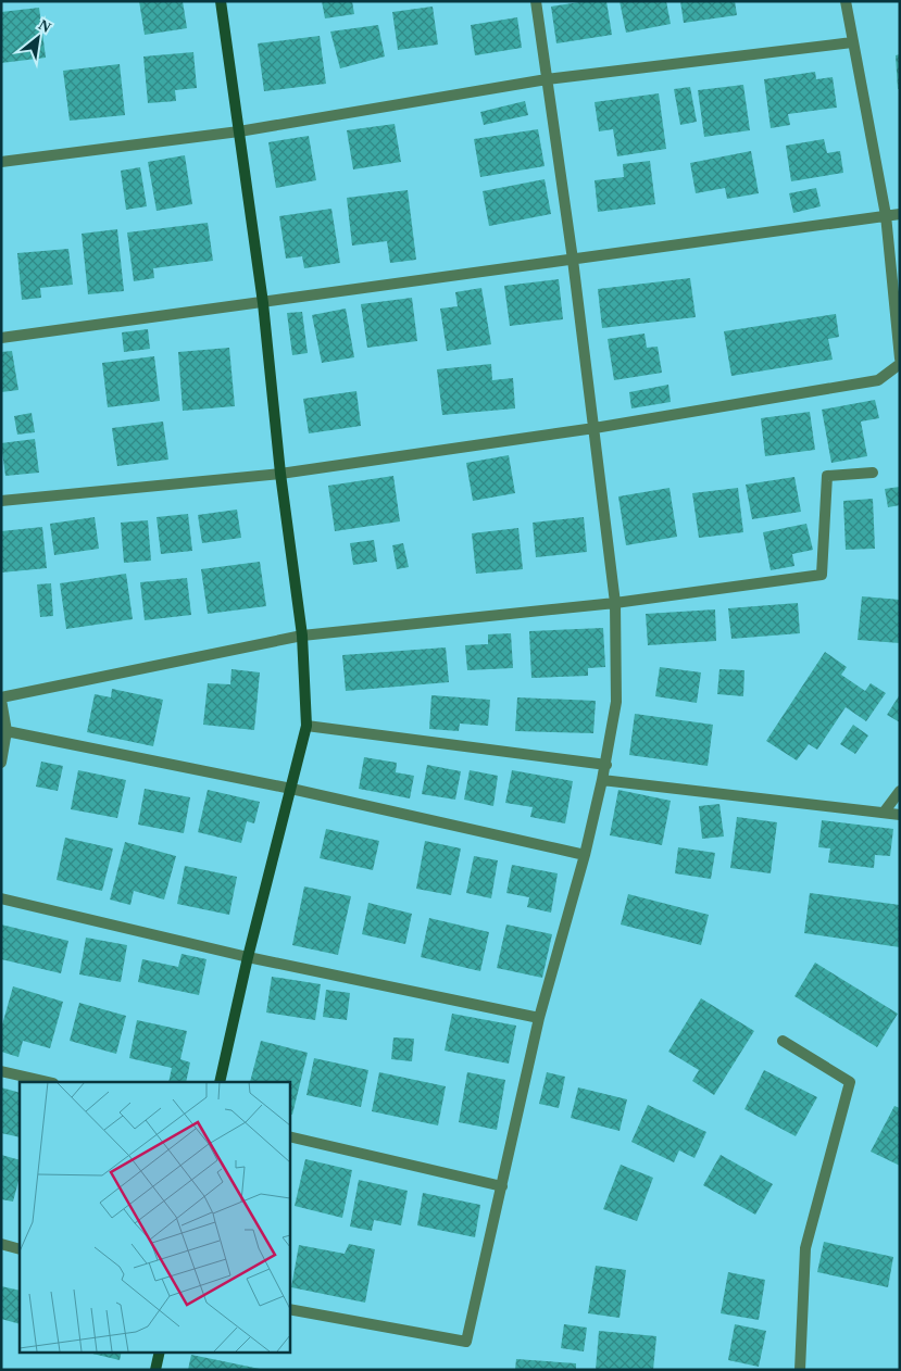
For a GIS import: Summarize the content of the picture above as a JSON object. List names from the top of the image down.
{
  "north": "top right"
}
